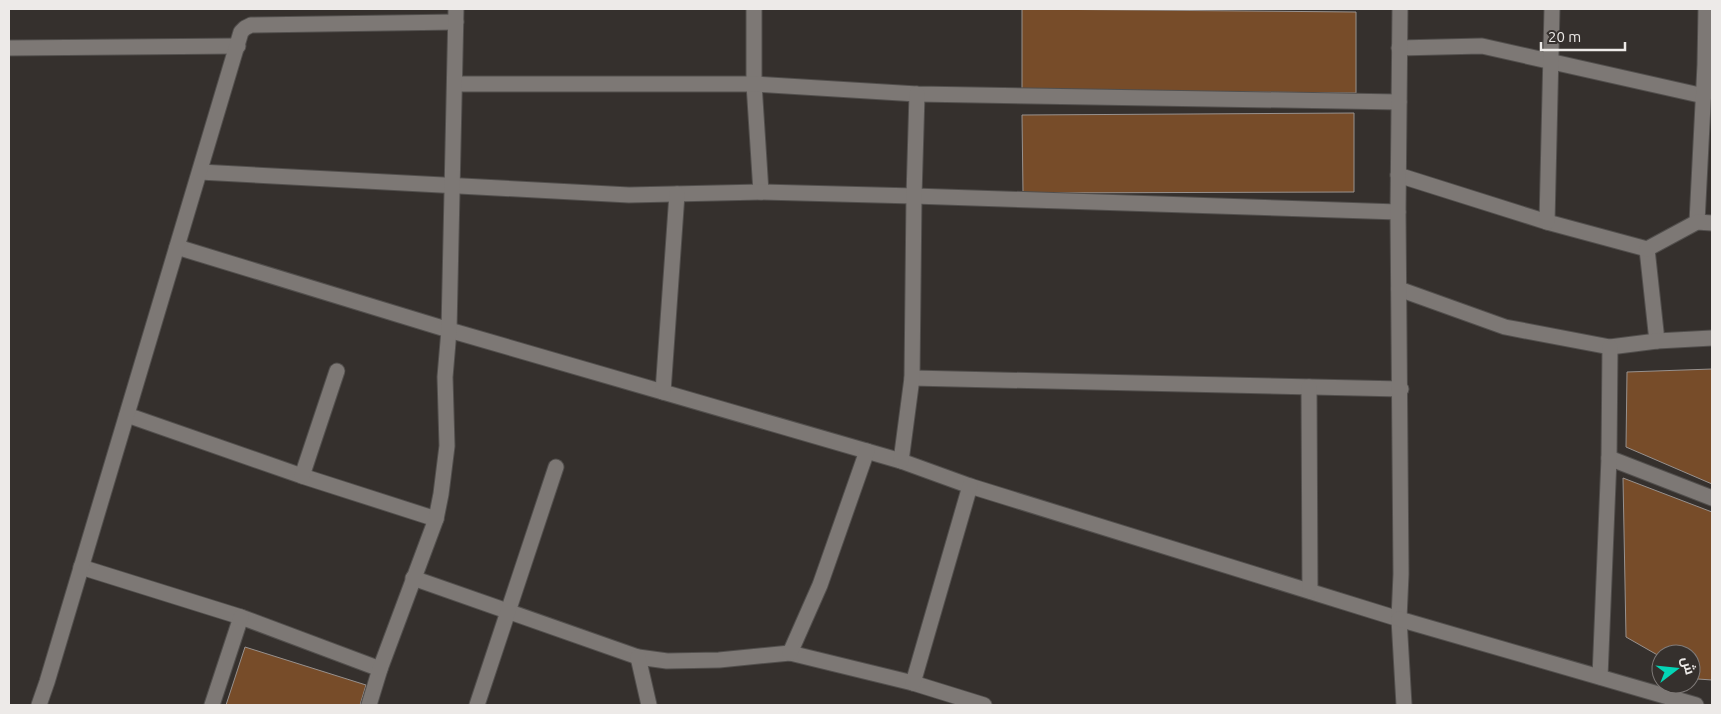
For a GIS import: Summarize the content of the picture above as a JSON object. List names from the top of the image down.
{
  "scale_bar": "20 m",
  "north": "right"
}
